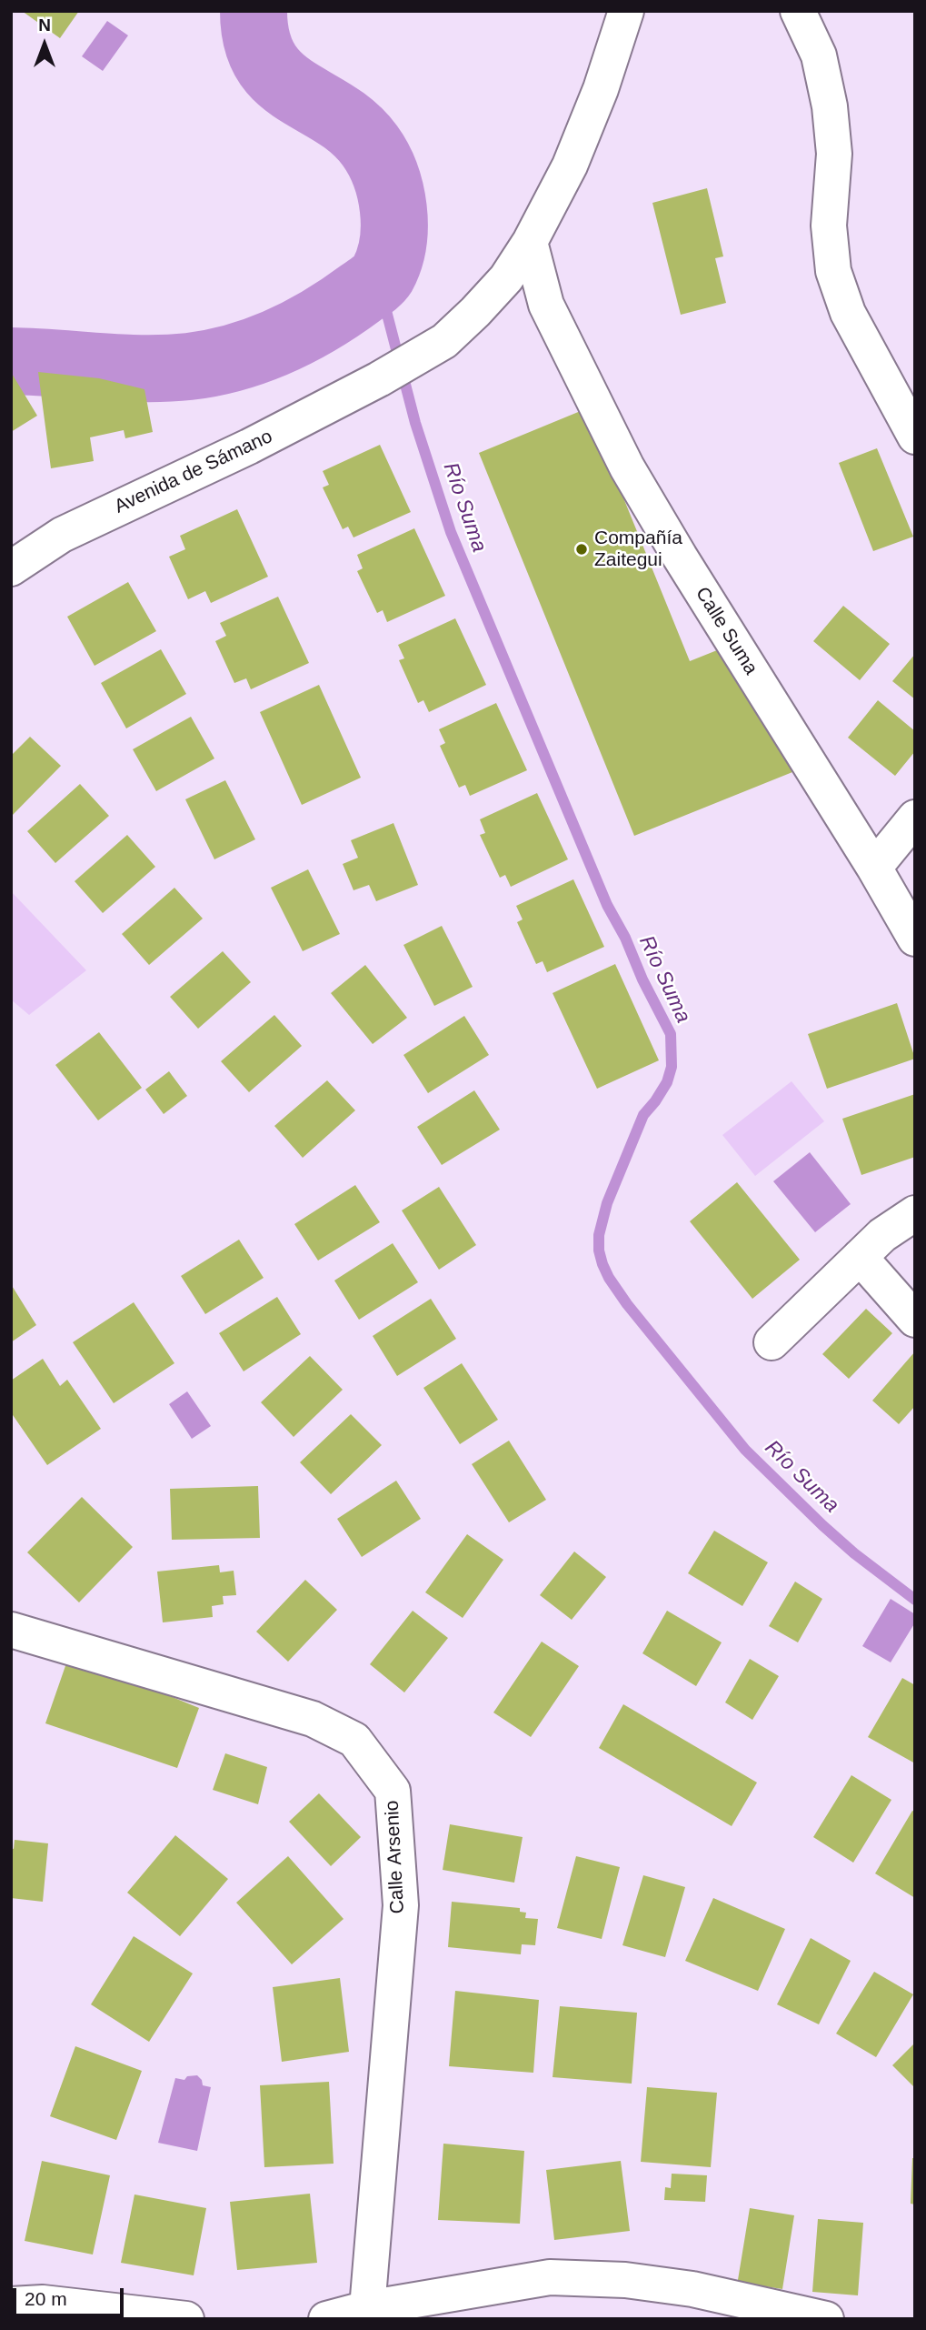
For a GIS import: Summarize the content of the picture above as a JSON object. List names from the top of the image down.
{
  "streets": {
    "street": ["Avenida de Sámano", "Calle Suma", "Calle Arsenio"]
  },
  "crossings": [
    ["Avenida de Sámano", "Calle Suma"]
  ],
  "water": ["Río Suma"],
  "places": ["Compañía Zaitegui"],
  "scale_bar": "20 m",
  "north": "top"
}
